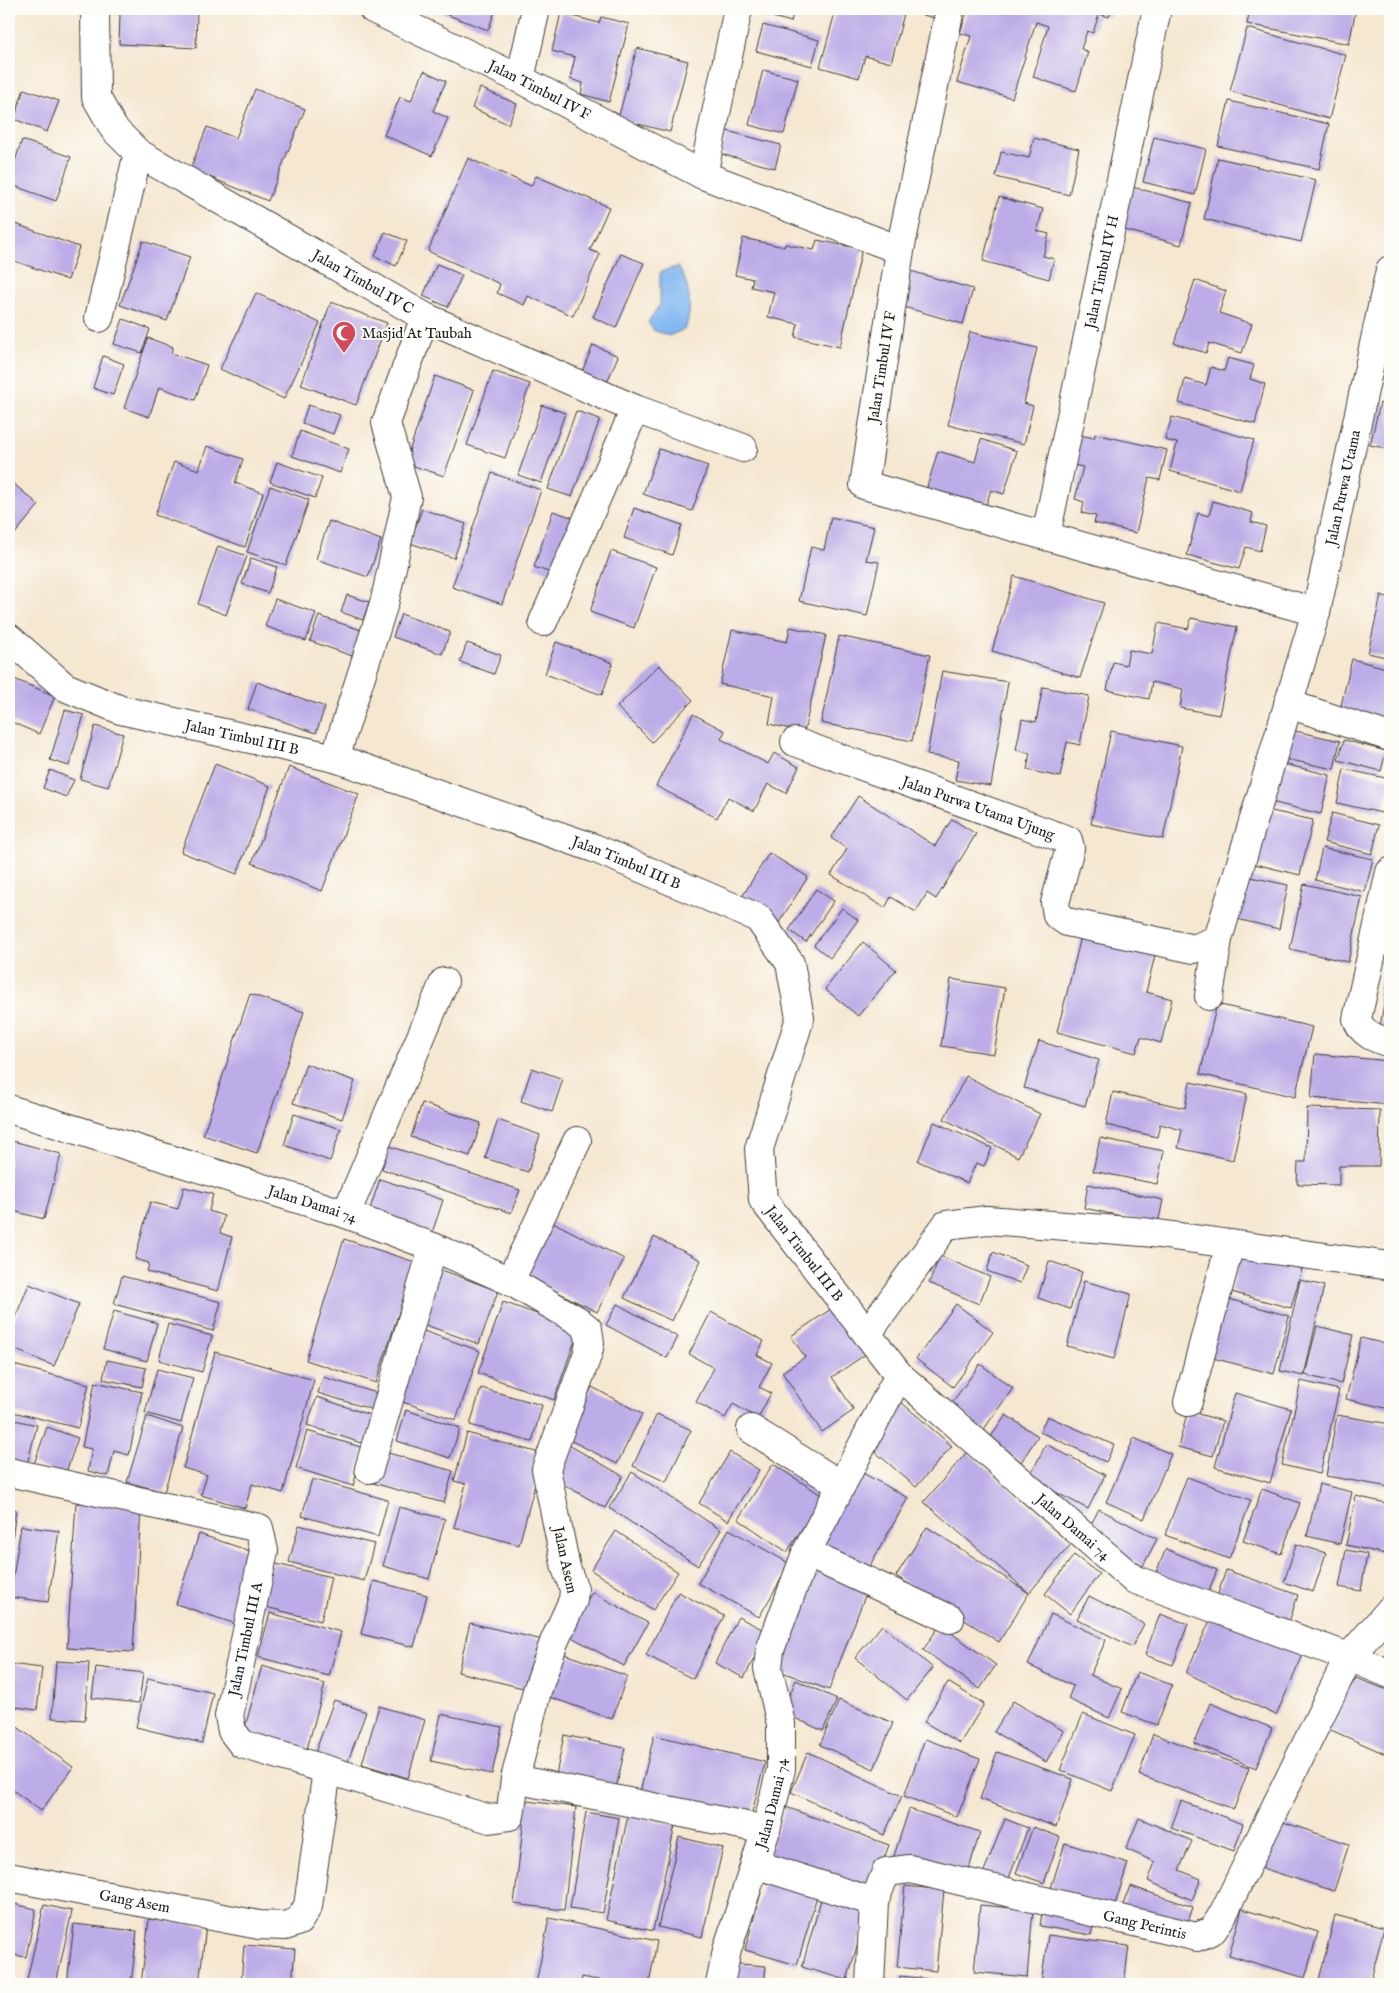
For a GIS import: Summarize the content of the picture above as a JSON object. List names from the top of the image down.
{
  "streets": {
    "street": [
      "Jalan Timbul IV F",
      "Jalan Timbul IV H",
      "Jalan Timbul IV C",
      "Jalan Purwa Utama",
      "Jalan Timbul III B",
      "Jalan Purwa Utama Ujung",
      "Jalan Damai 74",
      "Jalan Asem",
      "Jalan Timbul III A",
      "Gang Asem",
      "Gang Perintis"
    ]
  },
  "crossings": [
    ["Jalan Timbul IV F", "Jalan Timbul IV H"],
    ["Jalan Timbul III B", "Jalan Damai 74"],
    ["Jalan Damai 74", "Jalan Asem"],
    ["Jalan Damai 74", "Gang Perintis"],
    ["Jalan Asem", "Jalan Timbul III A"],
    ["Jalan Timbul III A", "Gang Asem"]
  ],
  "places": {
    "mosque": ["Masjid At Taubah"]
  }
}
